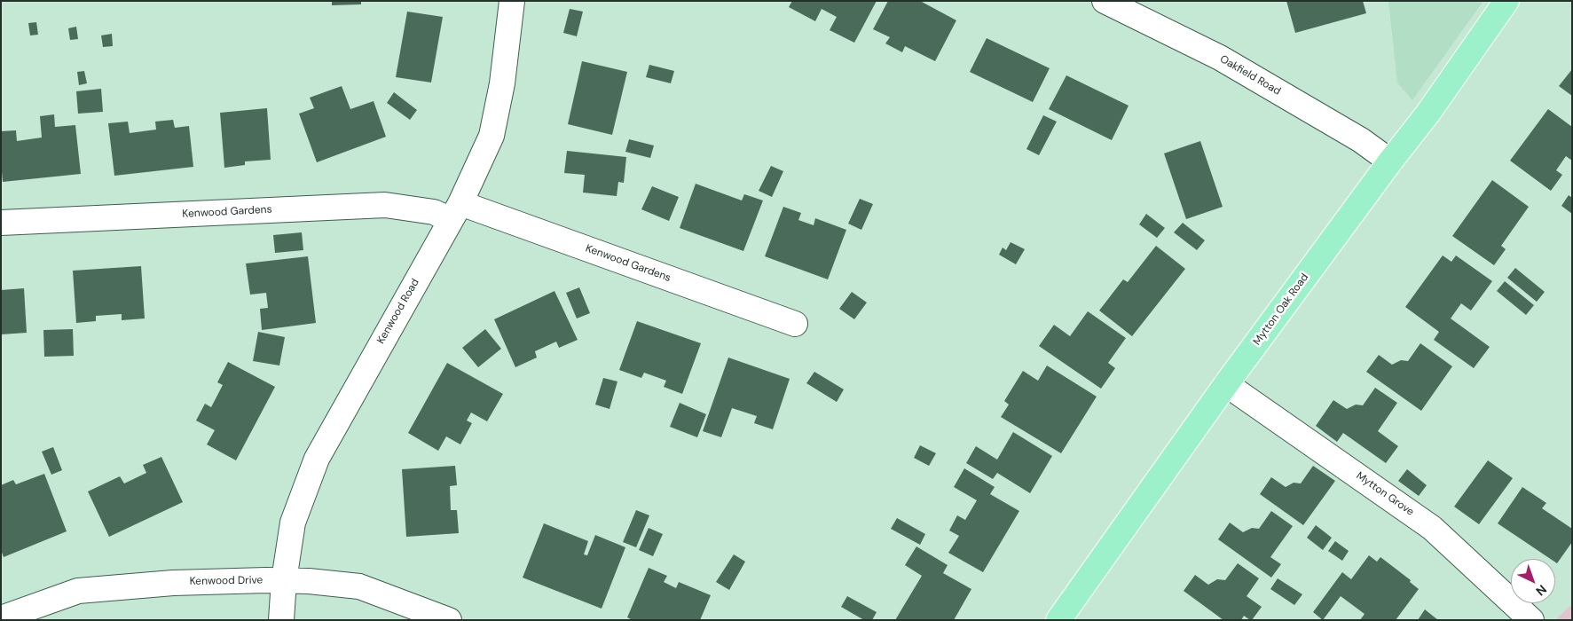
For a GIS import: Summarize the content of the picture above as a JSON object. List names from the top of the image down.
{
  "streets": {
    "main road": ["Mytton Oak Road"],
    "street": [
      "Oakfield Road",
      "Kenwood Gardens",
      "Kenwood Road",
      "Mytton Grove",
      "Kenwood Drive"
    ]
  },
  "crossings": [
    ["Oakfield Road", "Mytton Oak Road"],
    ["Kenwood Gardens", "Kenwood Road"],
    ["Mytton Oak Road", "Mytton Grove"],
    ["Kenwood Road", "Kenwood Drive"]
  ],
  "north": "bottom right"
}
